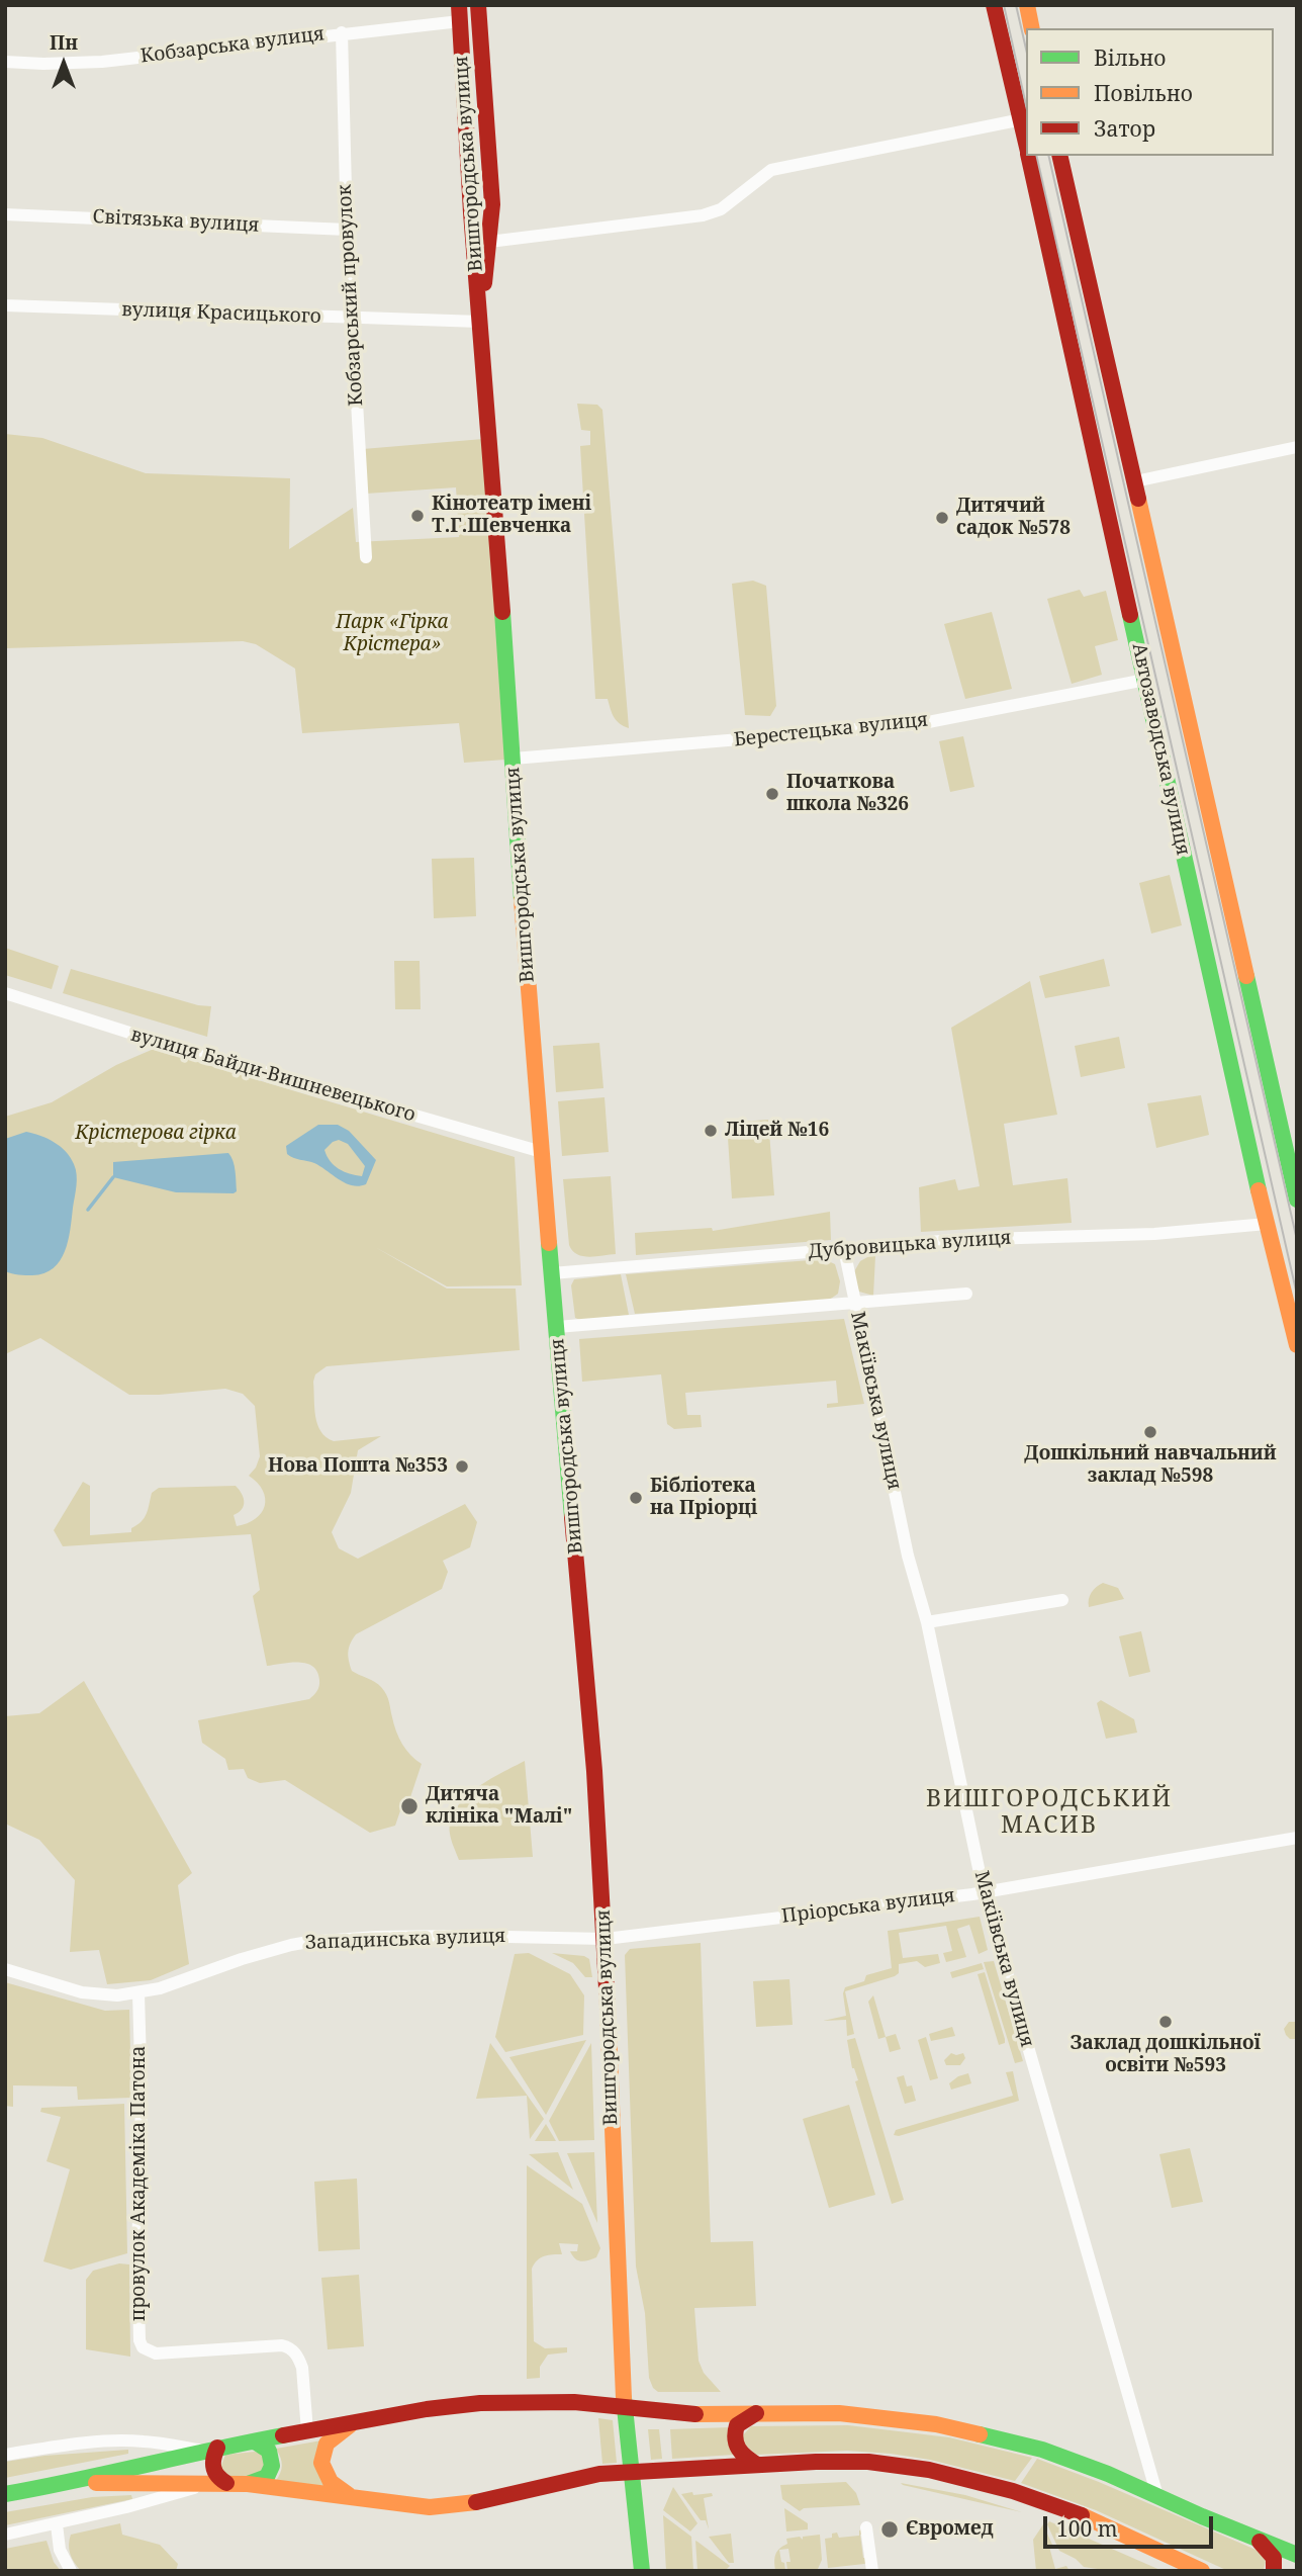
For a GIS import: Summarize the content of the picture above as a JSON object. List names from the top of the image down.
{
  "streets": {
    "main road": ["Вишгородська вулиця", "Автозаводська вулиця"],
    "street": [
      "Кобзарська вулиця",
      "Світязька вулиця",
      "Кобзарський провулок",
      "вулиця Красицького",
      "Берестецька вулиця",
      "вулиця Байди-Вишневецького",
      "Дубровицька вулиця",
      "Макіївська вулиця",
      "Пріорська вулиця",
      "Западинська вулиця",
      "провулок Академіка Патона"
    ]
  },
  "crossings": [
    ["Кобзарська вулиця", "Вишгородська вулиця"],
    ["Кобзарська вулиця", "Кобзарський провулок"],
    ["Вишгородська вулиця", "вулиця Красицького"],
    ["Вишгородська вулиця", "Берестецька вулиця"],
    ["Вишгородська вулиця", "вулиця Байди-Вишневецького"],
    ["Вишгородська вулиця", "Дубровицька вулиця"],
    ["Вишгородська вулиця", "Пріорська вулиця"],
    ["Вишгородська вулиця", "Западинська вулиця"],
    ["Світязька вулиця", "Кобзарський провулок"],
    ["Кобзарський провулок", "вулиця Красицького"],
    ["Берестецька вулиця", "Автозаводська вулиця"],
    ["Автозаводська вулиця", "Дубровицька вулиця"],
    ["Дубровицька вулиця", "Макіївська вулиця"],
    ["Макіївська вулиця", "Пріорська вулиця"],
    ["Пріорська вулиця", "Западинська вулиця"],
    ["Западинська вулиця", "провулок Академіка Патона"]
  ],
  "districts": ["ВИШГОРОДСЬКИЙ МАСИВ"],
  "parks": ["Парк «Гірка Крістера»", "Крістерова гірка"],
  "places": [
    "Кінотеатр імені Т.Г.Шевченка",
    "Дитячий садок №578",
    "Початкова школа №326",
    "Ліцей №16",
    "Дошкільний навчальний заклад №598",
    "Нова Пошта №353",
    "Бібліотека на Пріорці",
    "Дитяча клініка \"Малі\"",
    "Заклад дошкільної освіти №593",
    "Євромед"
  ],
  "legend": ["Вільно", "Повільно", "Затор"],
  "scale_bar": "100 m",
  "north": "top"
}
